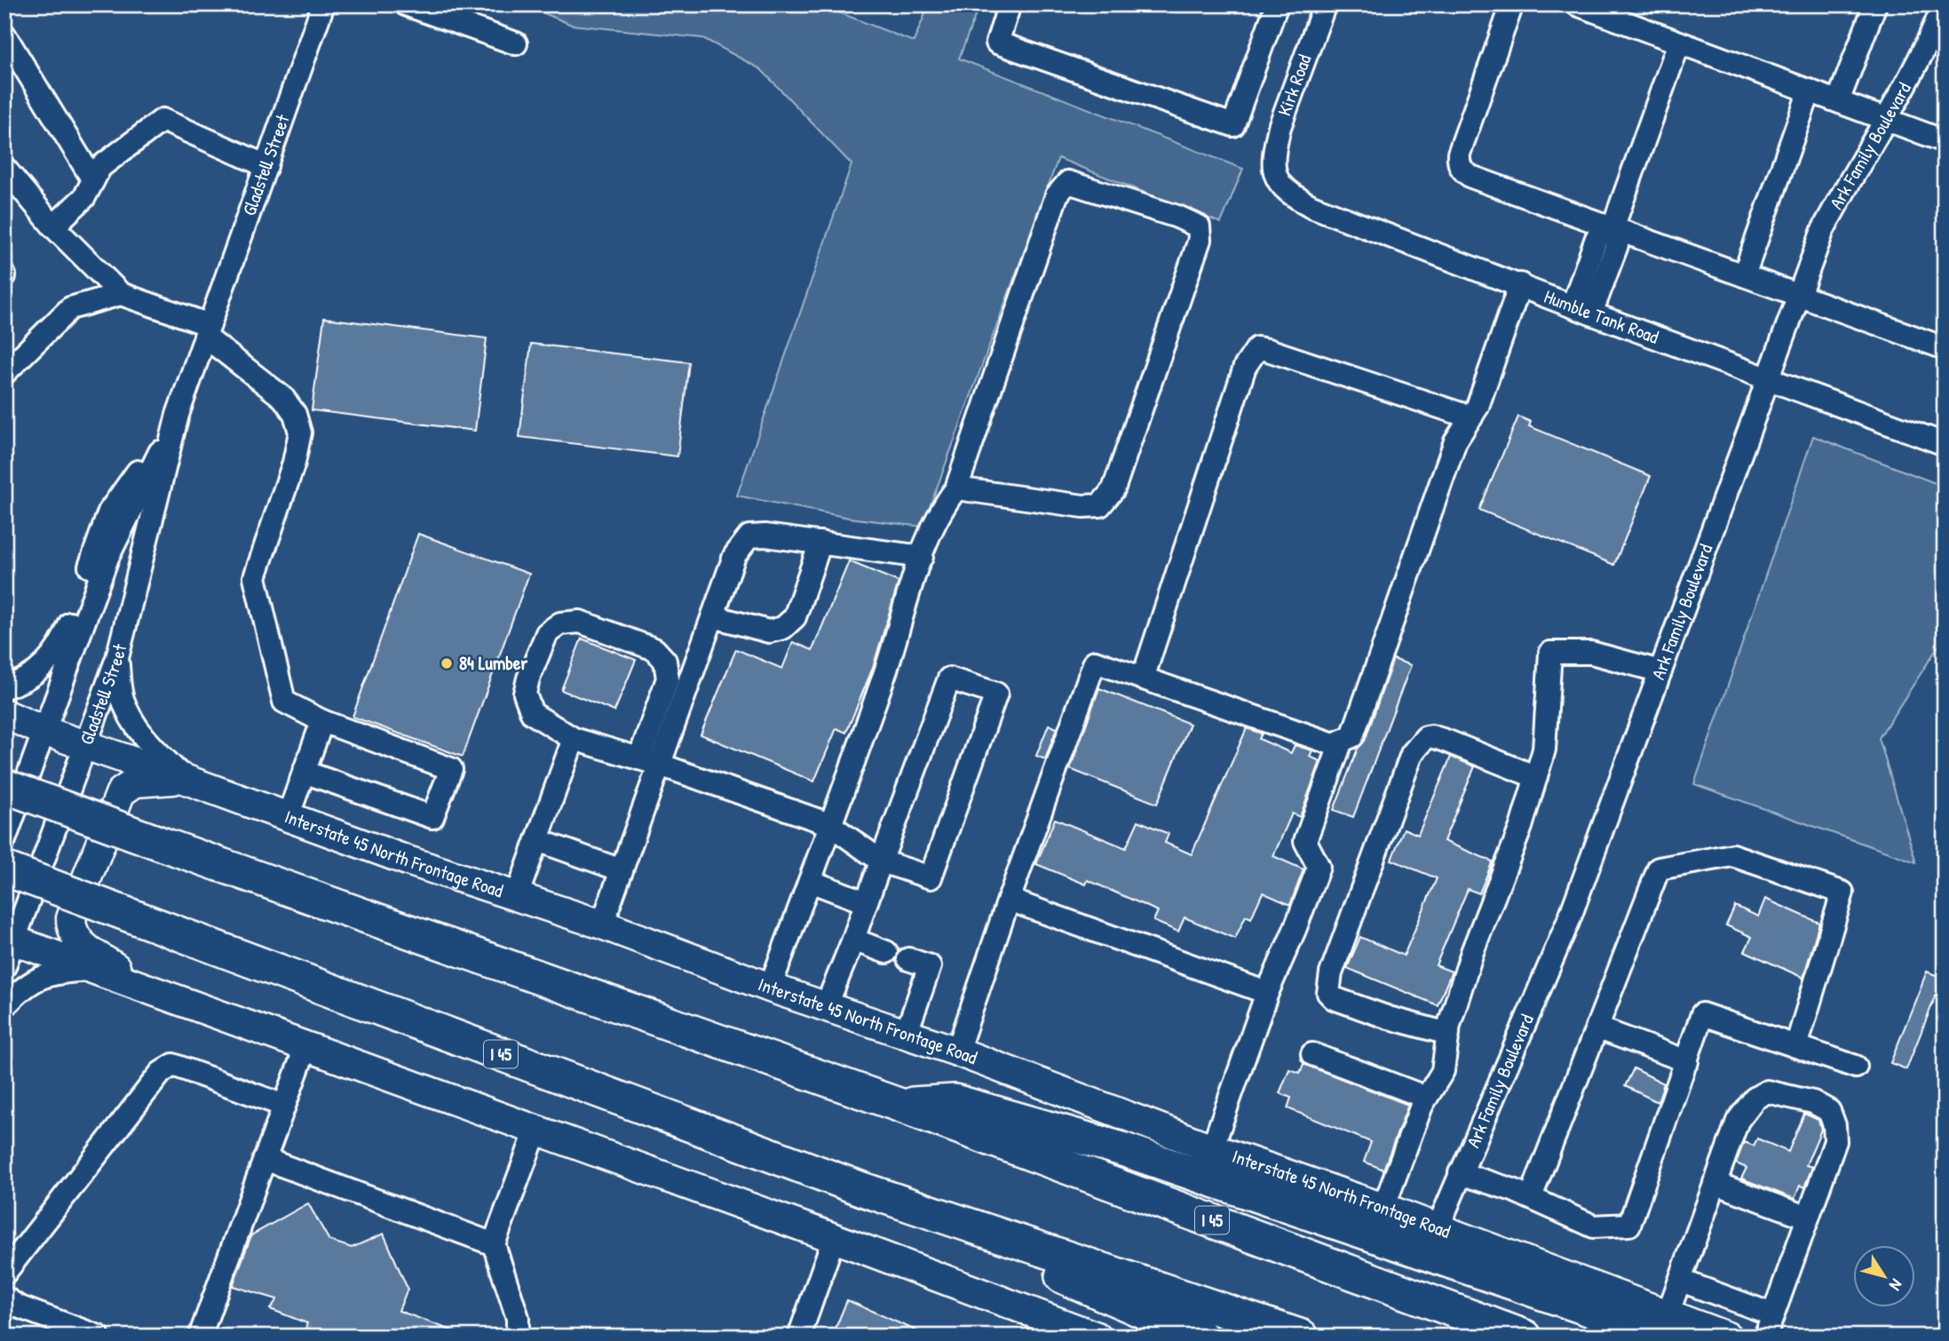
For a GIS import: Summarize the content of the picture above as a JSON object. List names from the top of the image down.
{
  "streets": {
    "highway": ["I 45"],
    "main road": ["Interstate 45 North Frontage Road"],
    "street": [
      "Kirk Road",
      "Ark Family Boulevard",
      "Gladstell Street",
      "Humble Tank Road"
    ]
  },
  "crossings": [
    ["Kirk Road", "Humble Tank Road"],
    ["Ark Family Boulevard", "Humble Tank Road"],
    ["Ark Family Boulevard", "Interstate 45 North Frontage Road"],
    ["Gladstell Street", "Interstate 45 North Frontage Road"]
  ],
  "places": ["84 Lumber"],
  "north": "bottom right"
}
